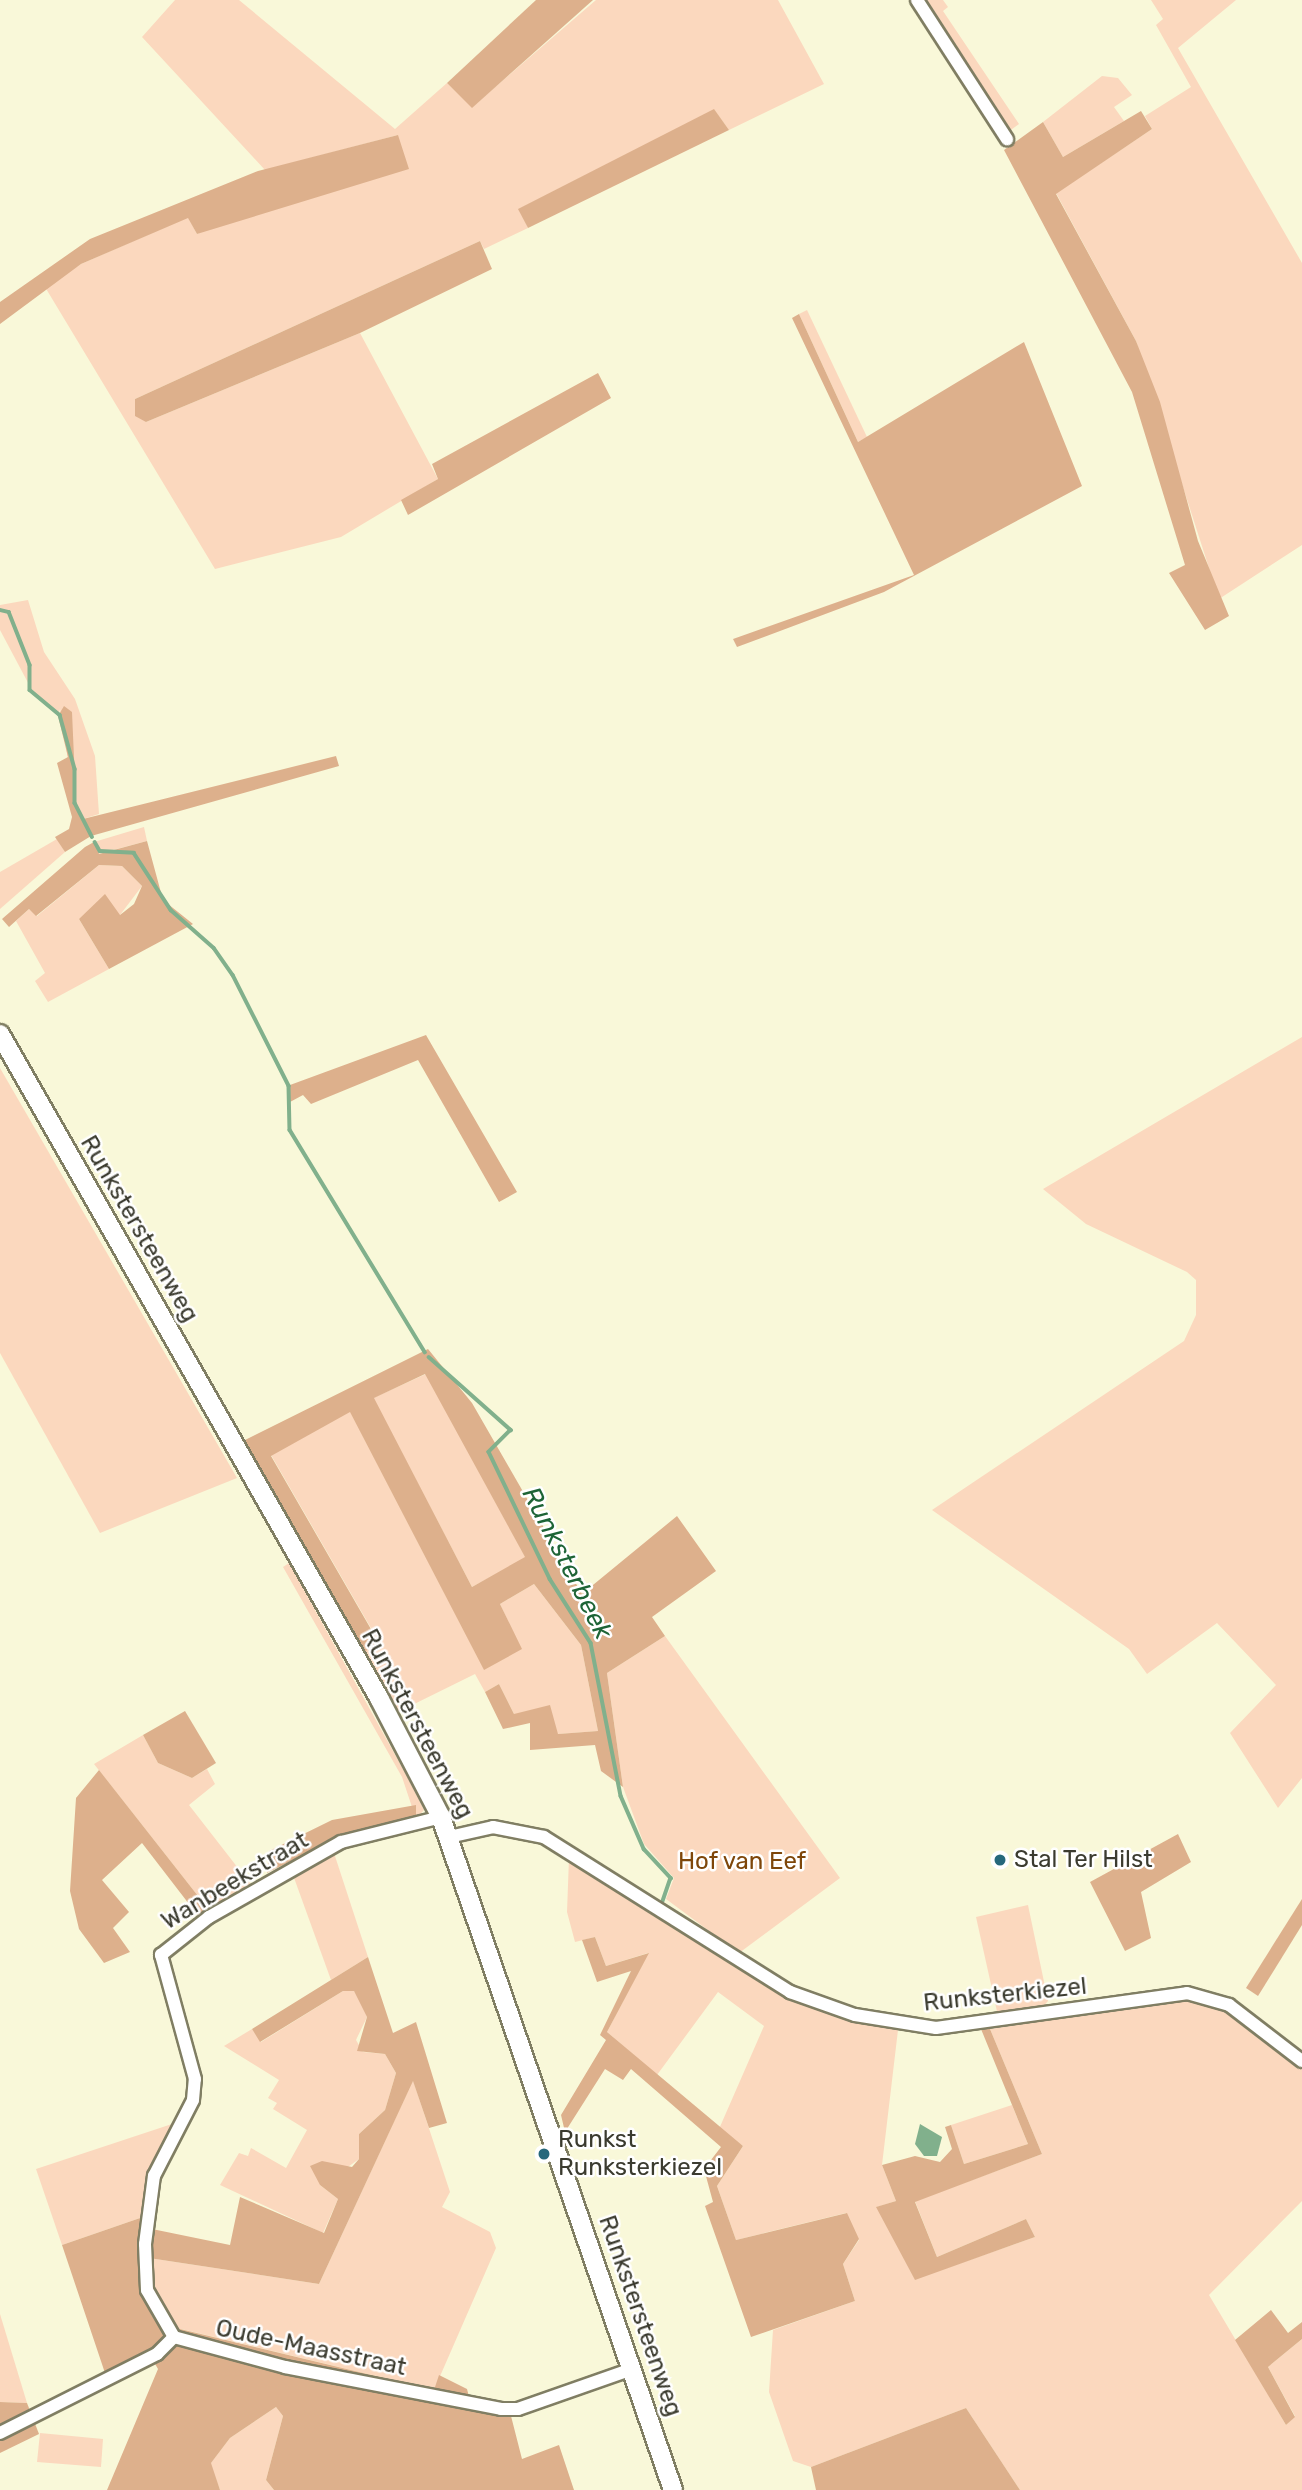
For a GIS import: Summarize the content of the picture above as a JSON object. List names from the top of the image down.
{
  "streets": {
    "street": [
      "Runkstersteenweg",
      "Wanbeekstraat",
      "Runksterkiezel",
      "Oude-Maasstraat"
    ]
  },
  "crossings": [
    ["Runkstersteenweg", "Wanbeekstraat"],
    ["Runkstersteenweg", "Runksterkiezel"],
    ["Runkstersteenweg", "Oude-Maasstraat"],
    ["Wanbeekstraat", "Oude-Maasstraat"]
  ],
  "water": ["Runksterbeek"],
  "parks": ["Hof van Eef"],
  "places": ["Stal Ter Hilst", "Runkst Runksterkiezel"]
}
